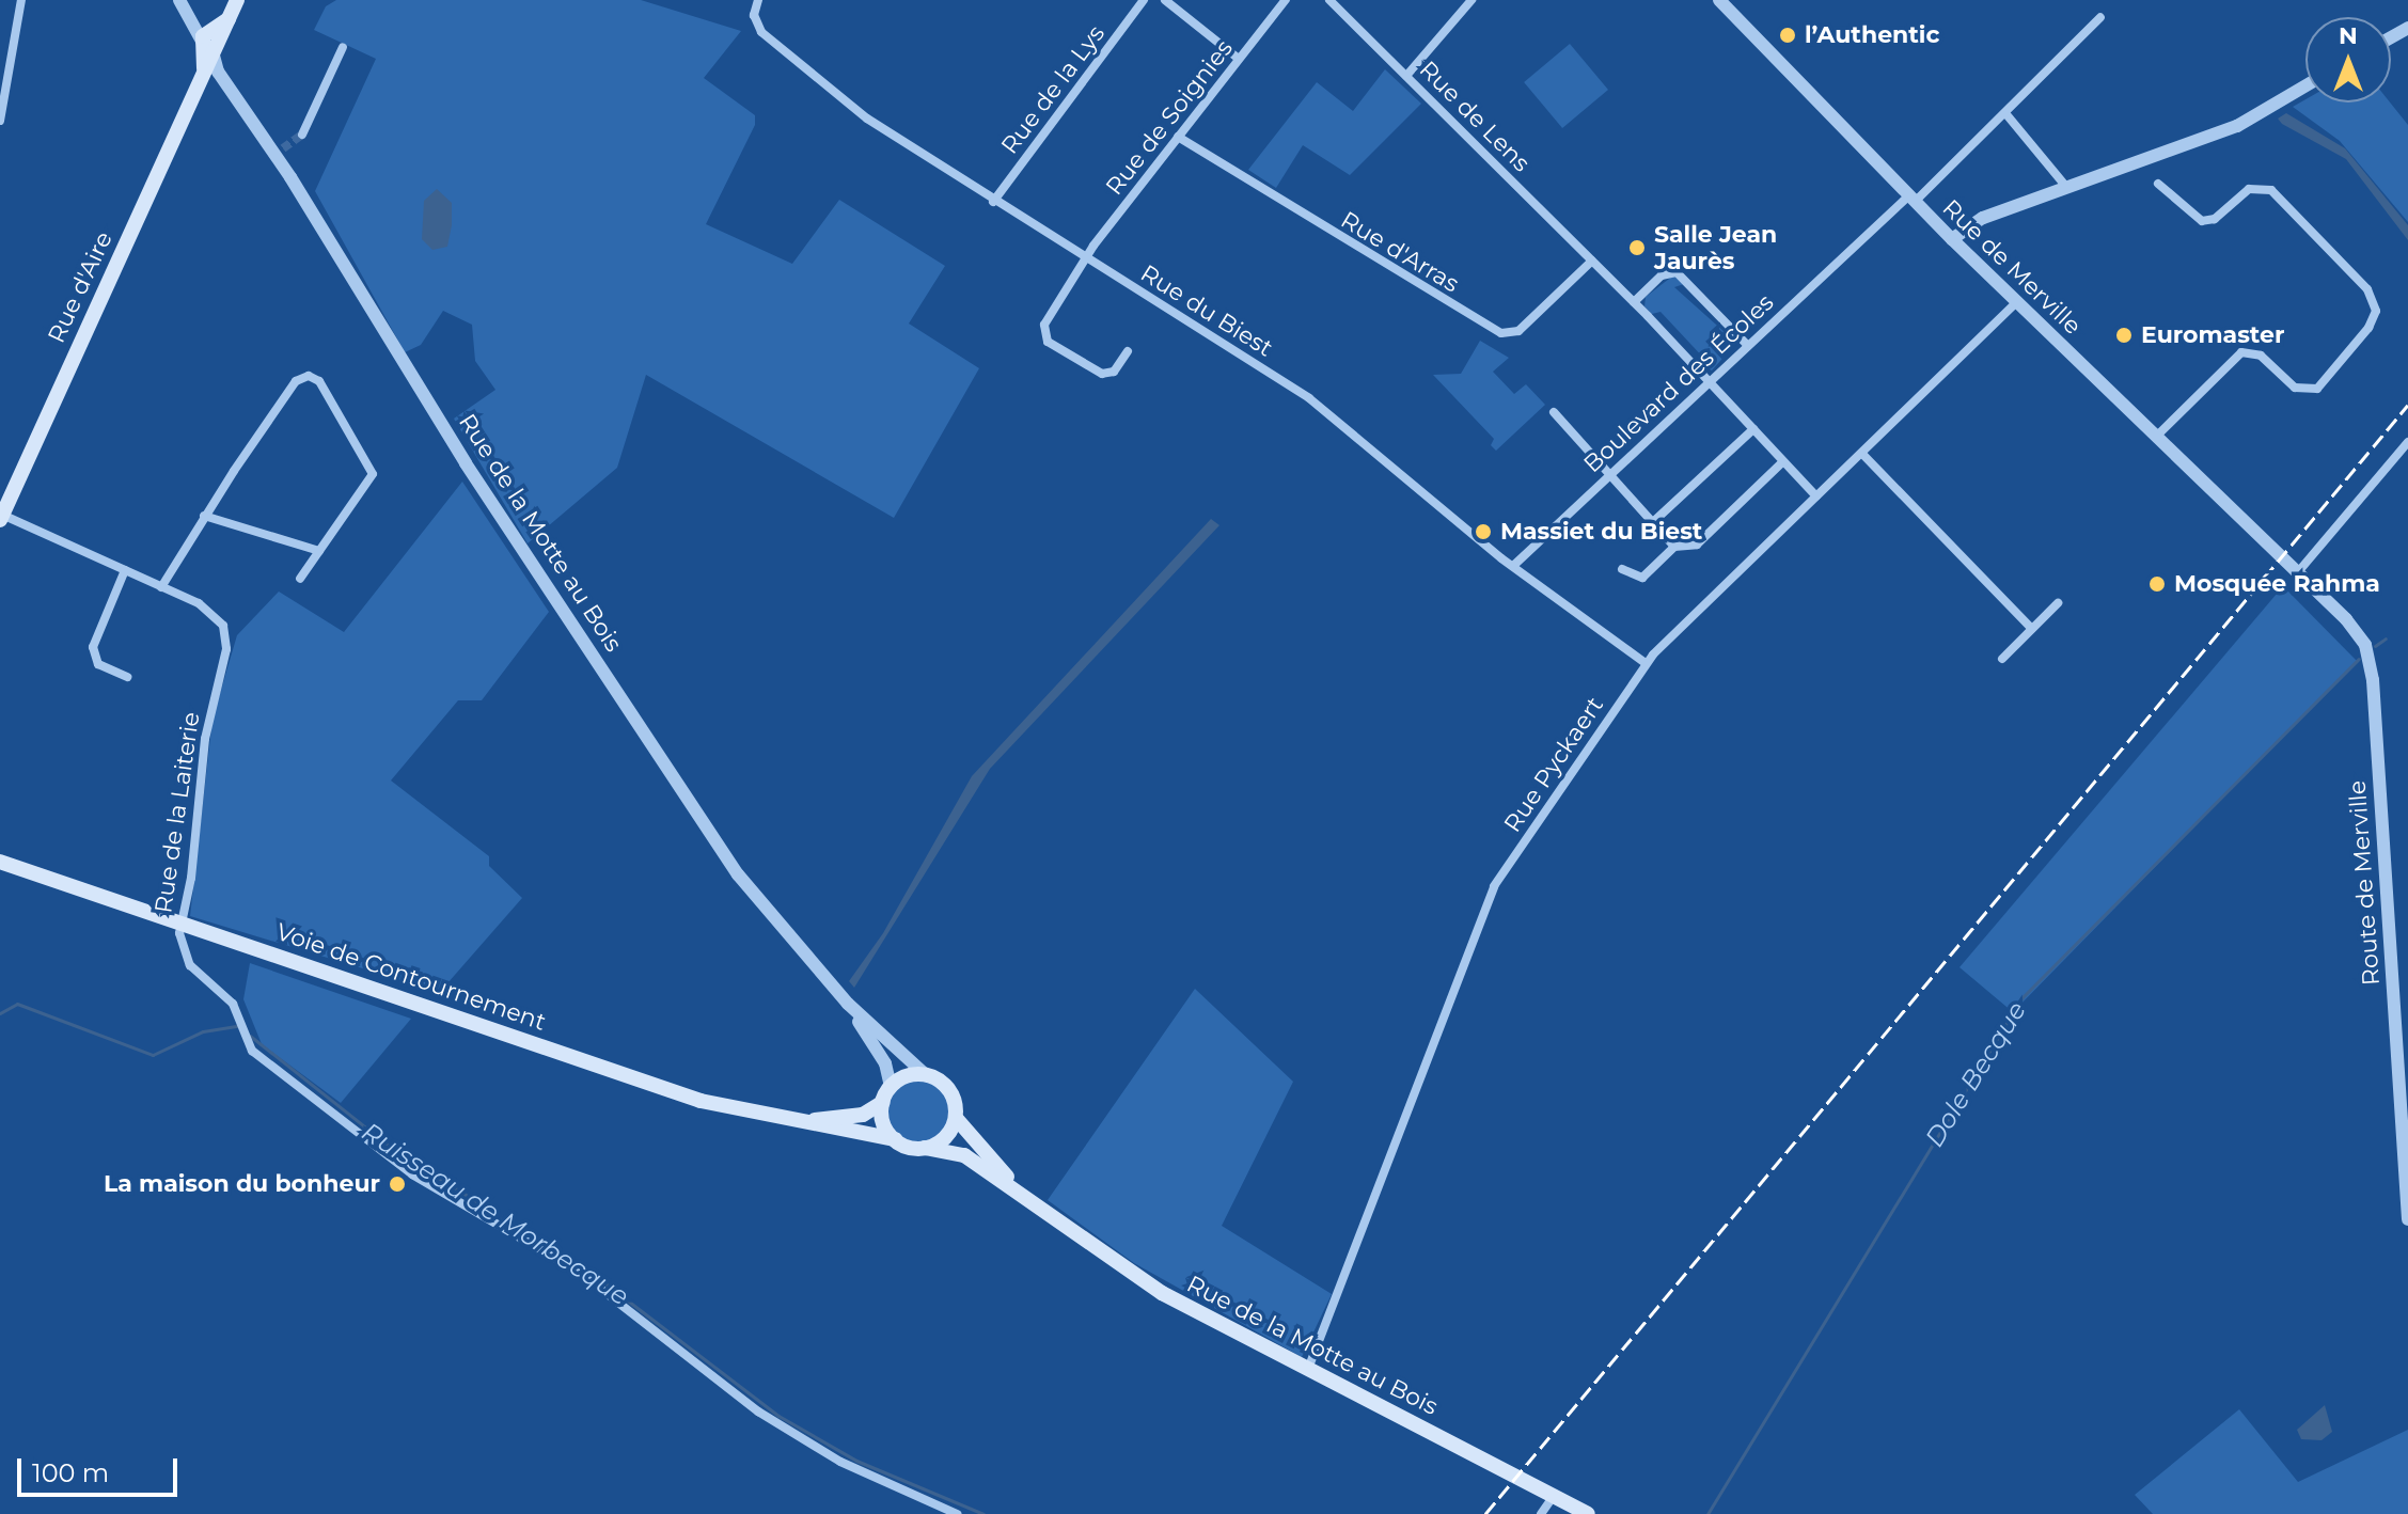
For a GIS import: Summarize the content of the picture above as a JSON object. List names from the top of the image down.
{
  "streets": {
    "main road": ["Rue d'Aire", "Rue de la Motte au Bois", "Voie de Contournement"],
    "street": [
      "Rue de la Lys",
      "Rue de Lens",
      "Rue de Soignies",
      "Rue d'Arras",
      "Rue de Merville",
      "Rue du Biest",
      "Boulevard des Écoles",
      "Rue Pyckaert",
      "Rue de la Laiterie",
      "Route de Merville"
    ]
  },
  "crossings": [
    ["Rue de la Lys", "Rue du Biest"],
    ["Rue de Lens", "Rue d'Arras"],
    ["Rue de Lens", "Boulevard des Écoles"],
    ["Rue de Lens", "Rue Pyckaert"],
    ["Rue de Soignies", "Rue d'Arras"],
    ["Rue de Soignies", "Rue du Biest"],
    ["Rue de Merville", "Boulevard des Écoles"],
    ["Rue de Merville", "Rue Pyckaert"],
    ["Rue de Merville", "Route de Merville"],
    ["Rue d'Aire", "Rue de la Motte au Bois"],
    ["Rue d'Aire", "Rue de la Laiterie"],
    ["Rue du Biest", "Boulevard des Écoles"],
    ["Rue du Biest", "Rue Pyckaert"],
    ["Rue de la Motte au Bois", "Rue Pyckaert"],
    ["Rue de la Laiterie", "Voie de Contournement"]
  ],
  "water": ["Dole Becque", "Ruisseau de Morbecque"],
  "places": [
    "l’Authentic",
    "Salle Jean Jaurès",
    "Euromaster",
    "Massiet du Biest",
    "Mosquée Rahma",
    "La maison du bonheur"
  ],
  "scale_bar": "100 m",
  "north": "top"
}
